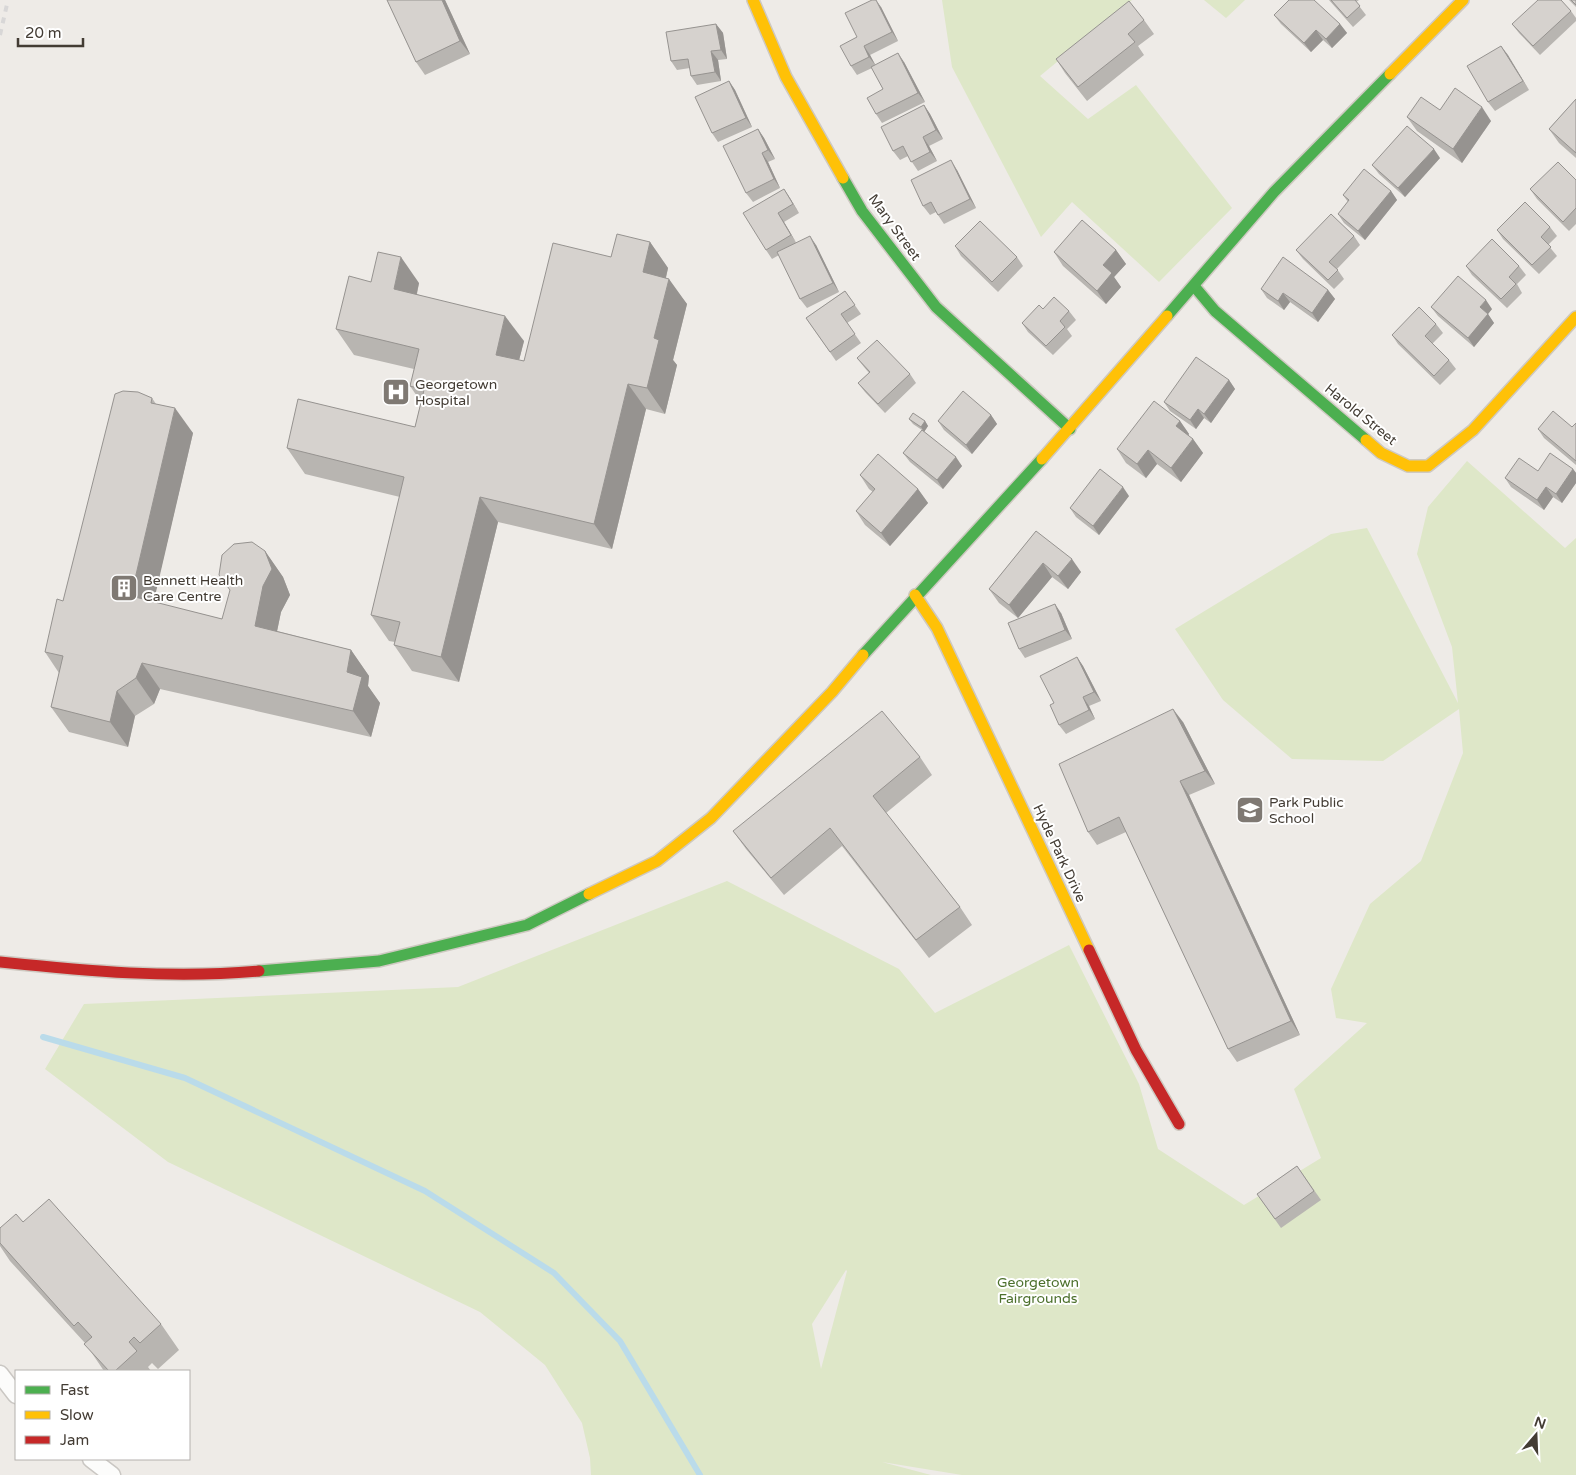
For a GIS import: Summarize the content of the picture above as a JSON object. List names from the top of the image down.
{
  "streets": {
    "street": ["Mary Street", "Harold Street", "Hyde Park Drive"]
  },
  "parks": ["Georgetown Fairgrounds"],
  "places": {
    "hospital": ["Georgetown Hospital"],
    "building": ["Bennett Health Care Centre"],
    "school or university": ["Park Public School"]
  },
  "legend": ["Fast", "Slow", "Jam"],
  "scale_bar": "20 m",
  "north": "top"
}
